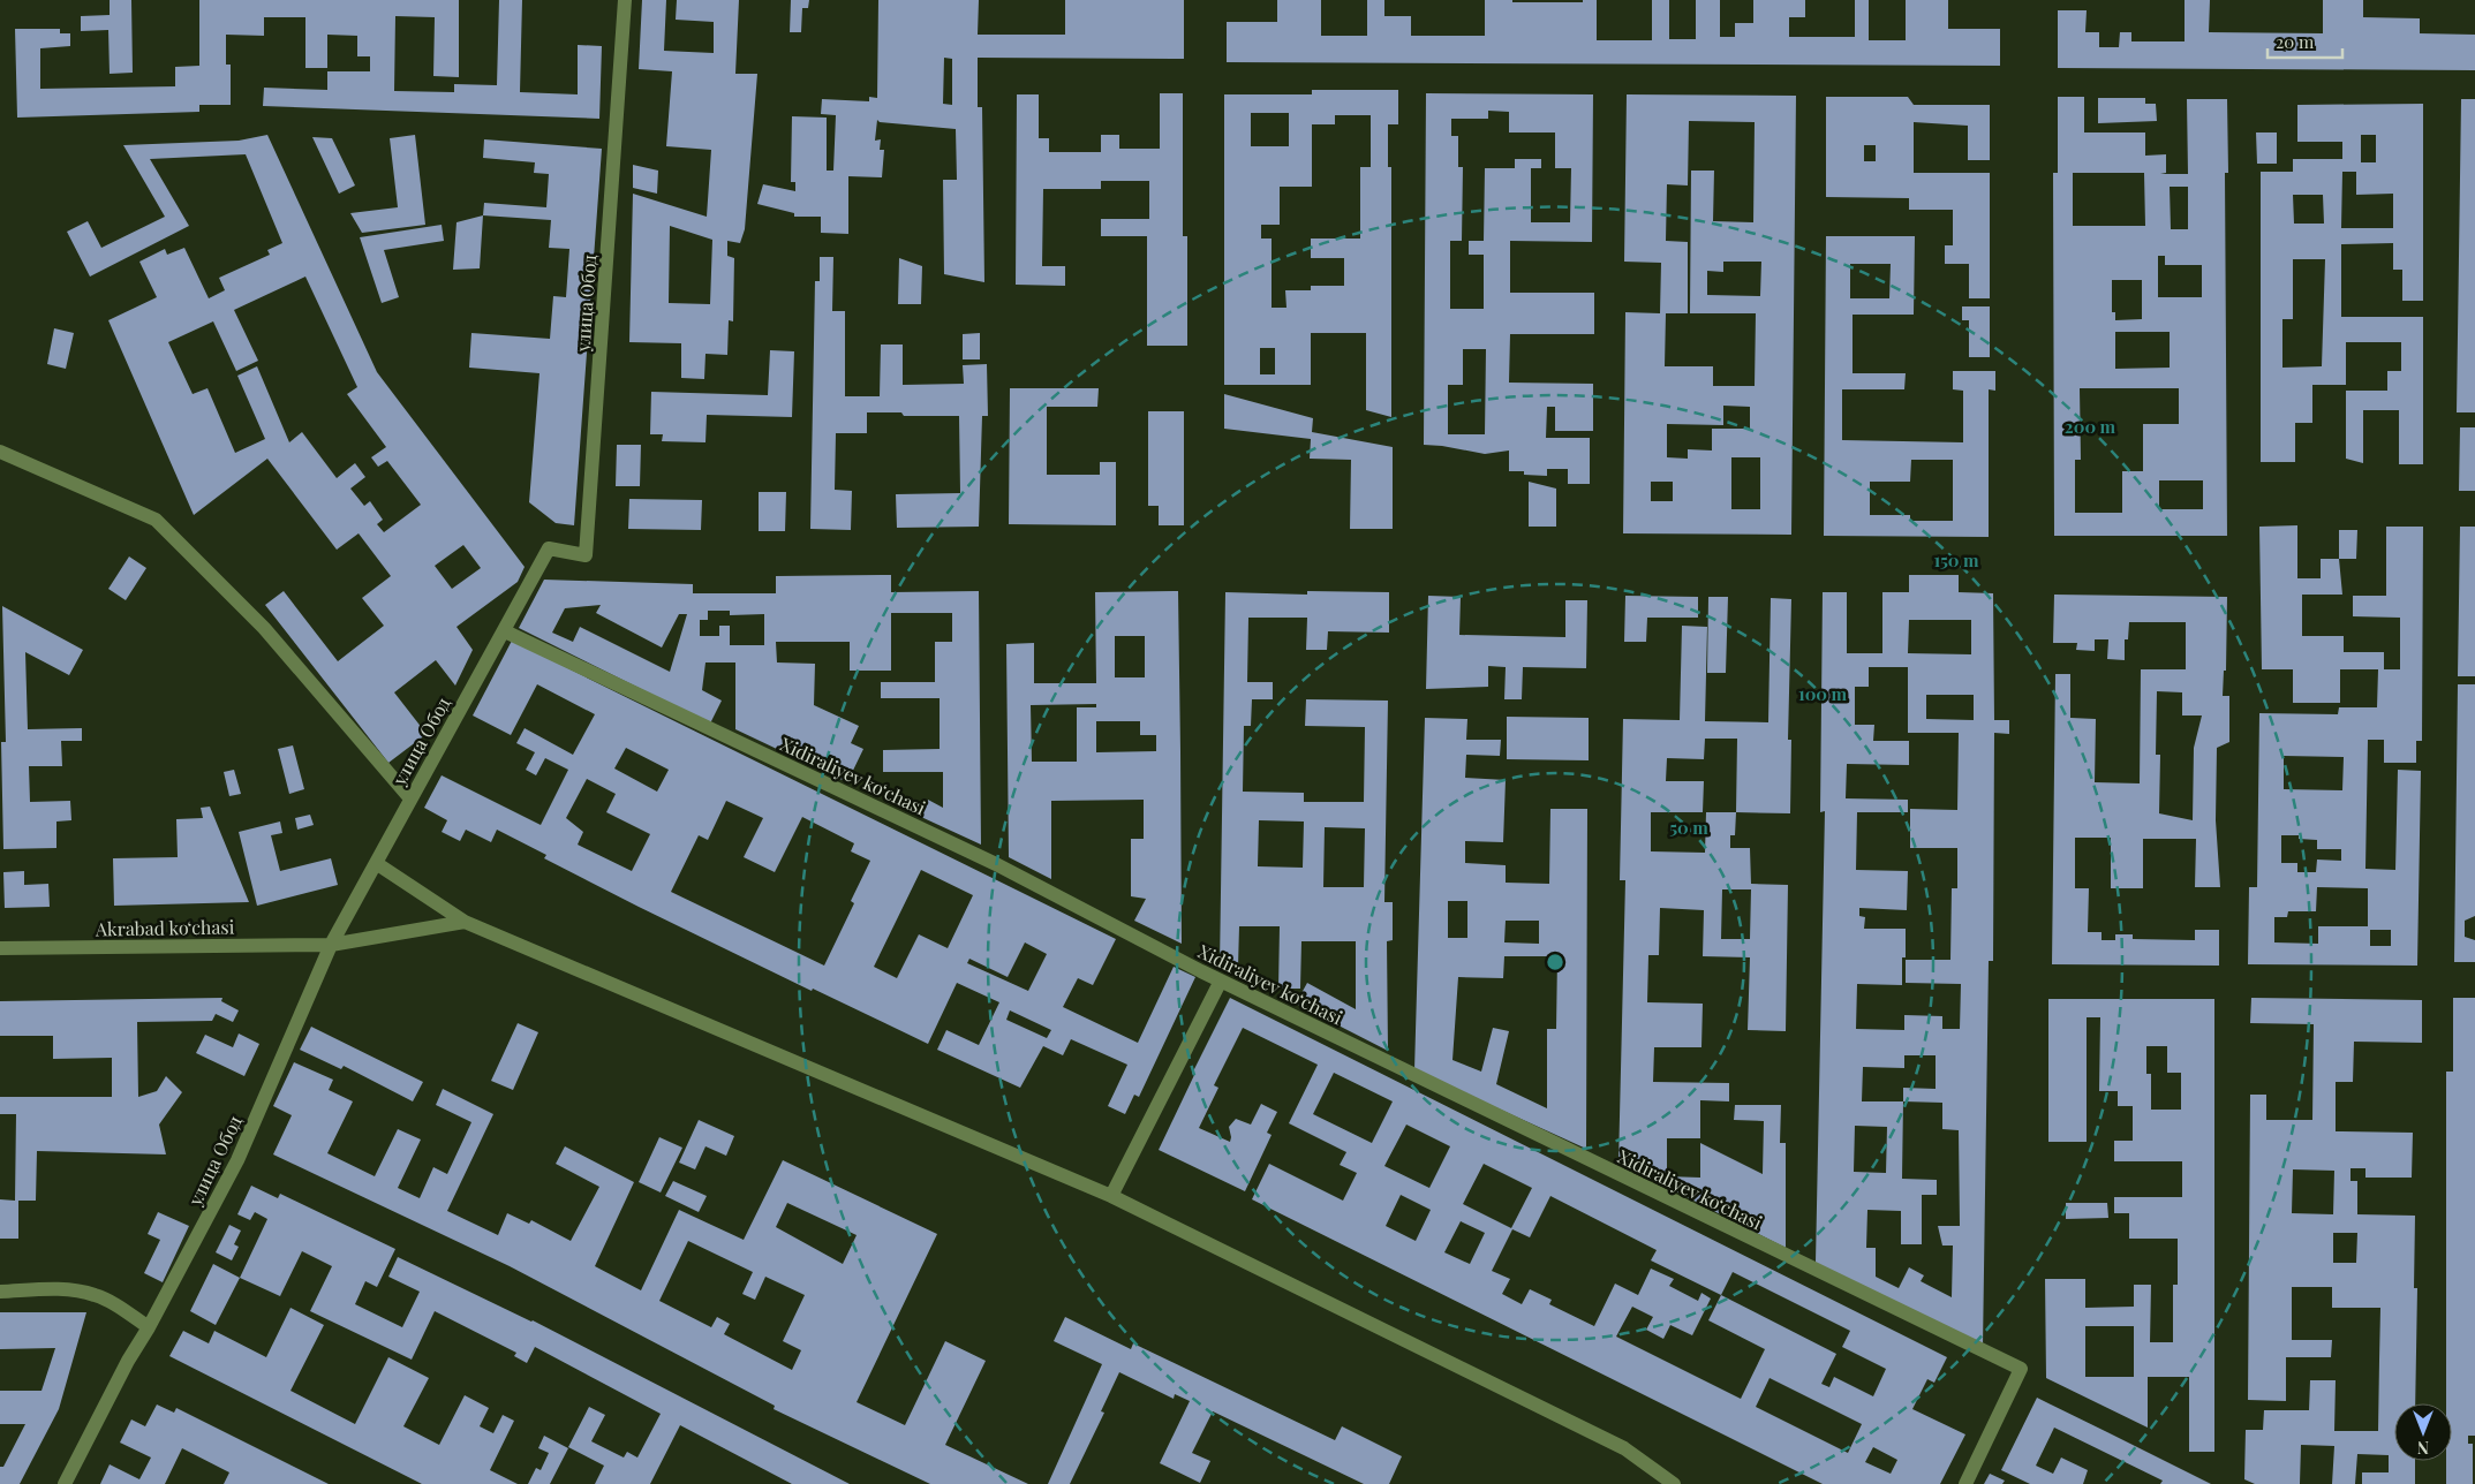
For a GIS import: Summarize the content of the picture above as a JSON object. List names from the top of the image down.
{
  "streets": {
    "street": ["улица Обод", "Xidiraliyev koʻchasi", "Akrabad koʻchasi"]
  },
  "crossings": [
    ["улица Обод", "Xidiraliyev koʻchasi"],
    ["улица Обод", "Akrabad koʻchasi"]
  ],
  "scale_bar": "20 m",
  "north": "bottom",
  "rings": [
    "200 m",
    "150 m",
    "100 m",
    "50 m"
  ]
}
